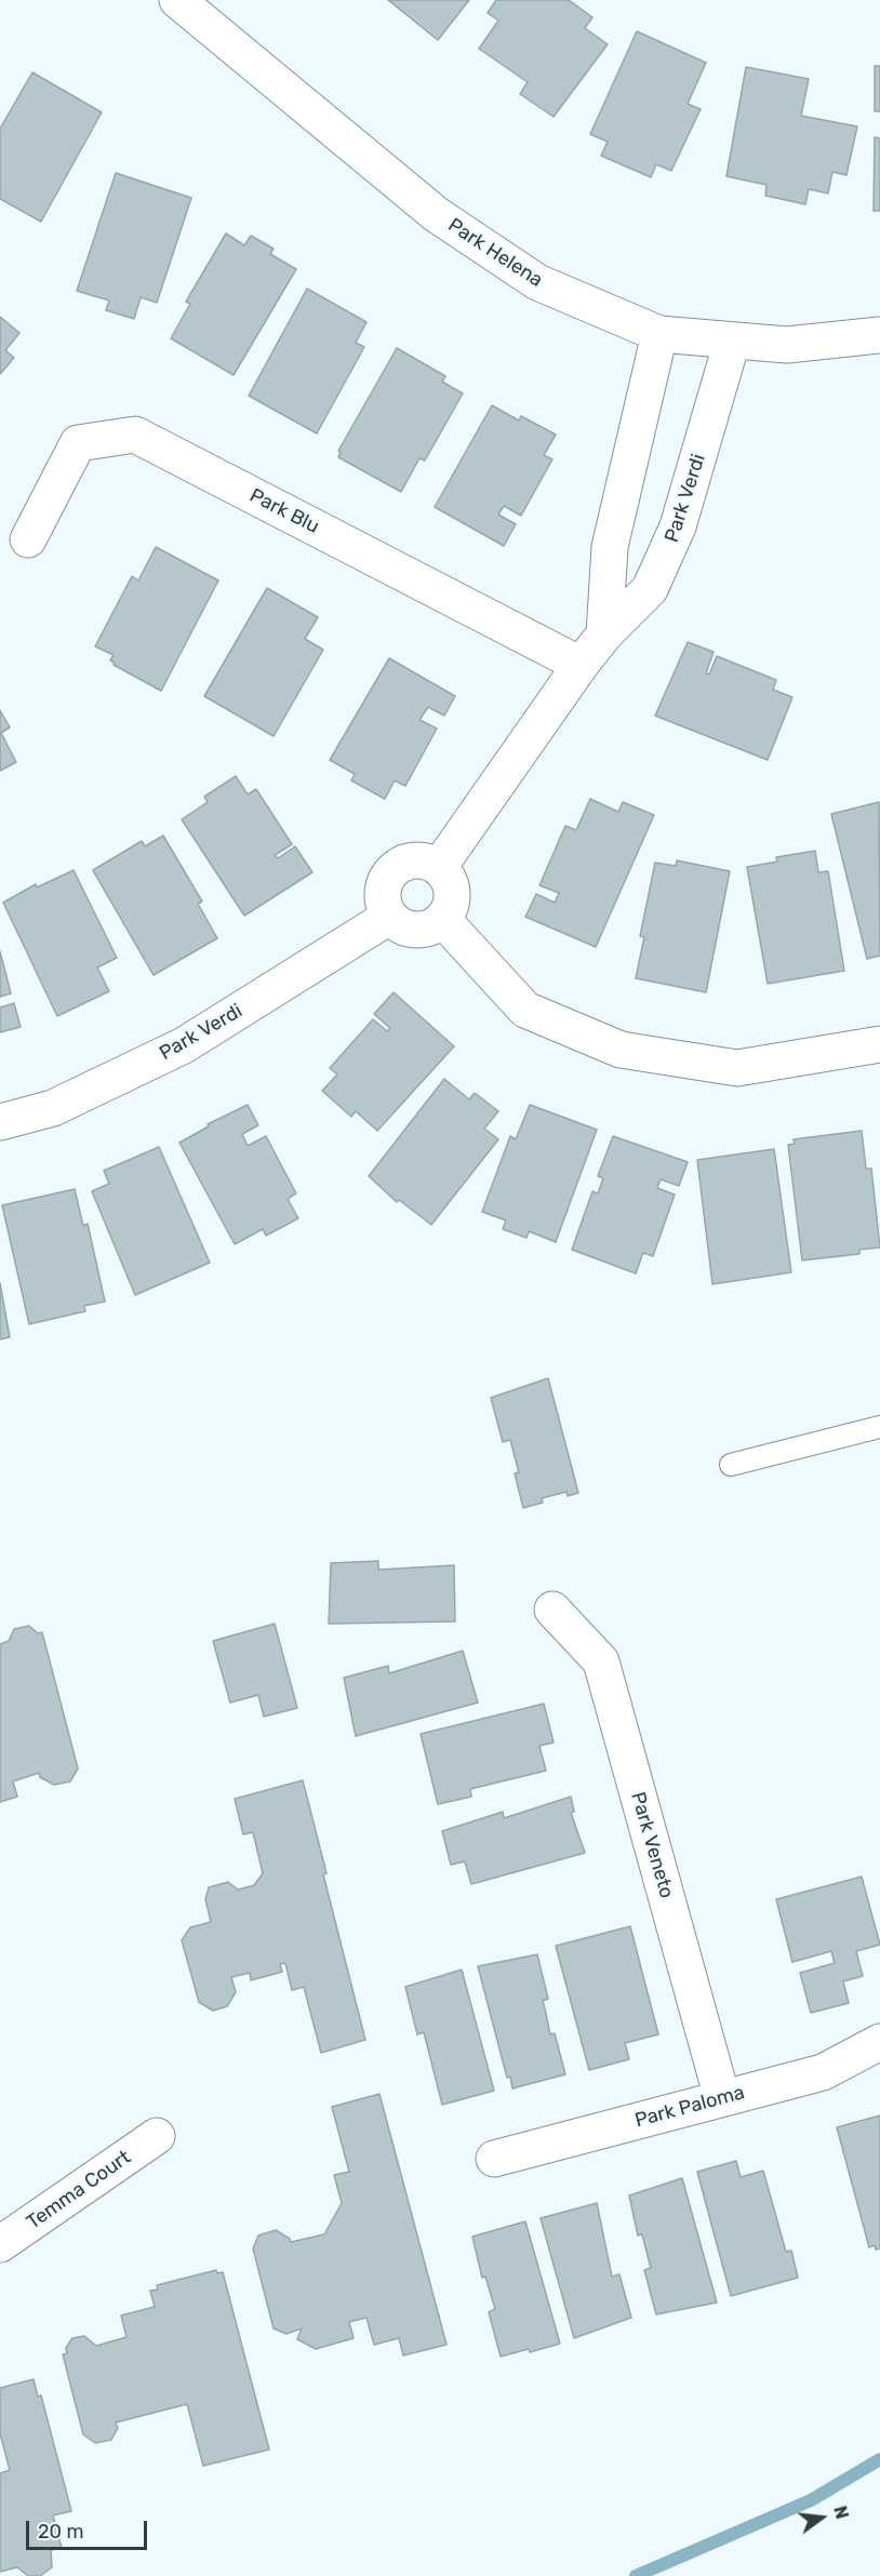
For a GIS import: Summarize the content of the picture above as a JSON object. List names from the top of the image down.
{
  "streets": {
    "street": [
      "Park Helena",
      "Park Verdi",
      "Park Blu",
      "Park Veneto",
      "Park Paloma",
      "Temma Court"
    ]
  },
  "crossings": [
    ["Park Helena", "Park Verdi"],
    ["Park Verdi", "Park Blu"],
    ["Park Veneto", "Park Paloma"]
  ],
  "scale_bar": "20 m",
  "north": "right"
}
